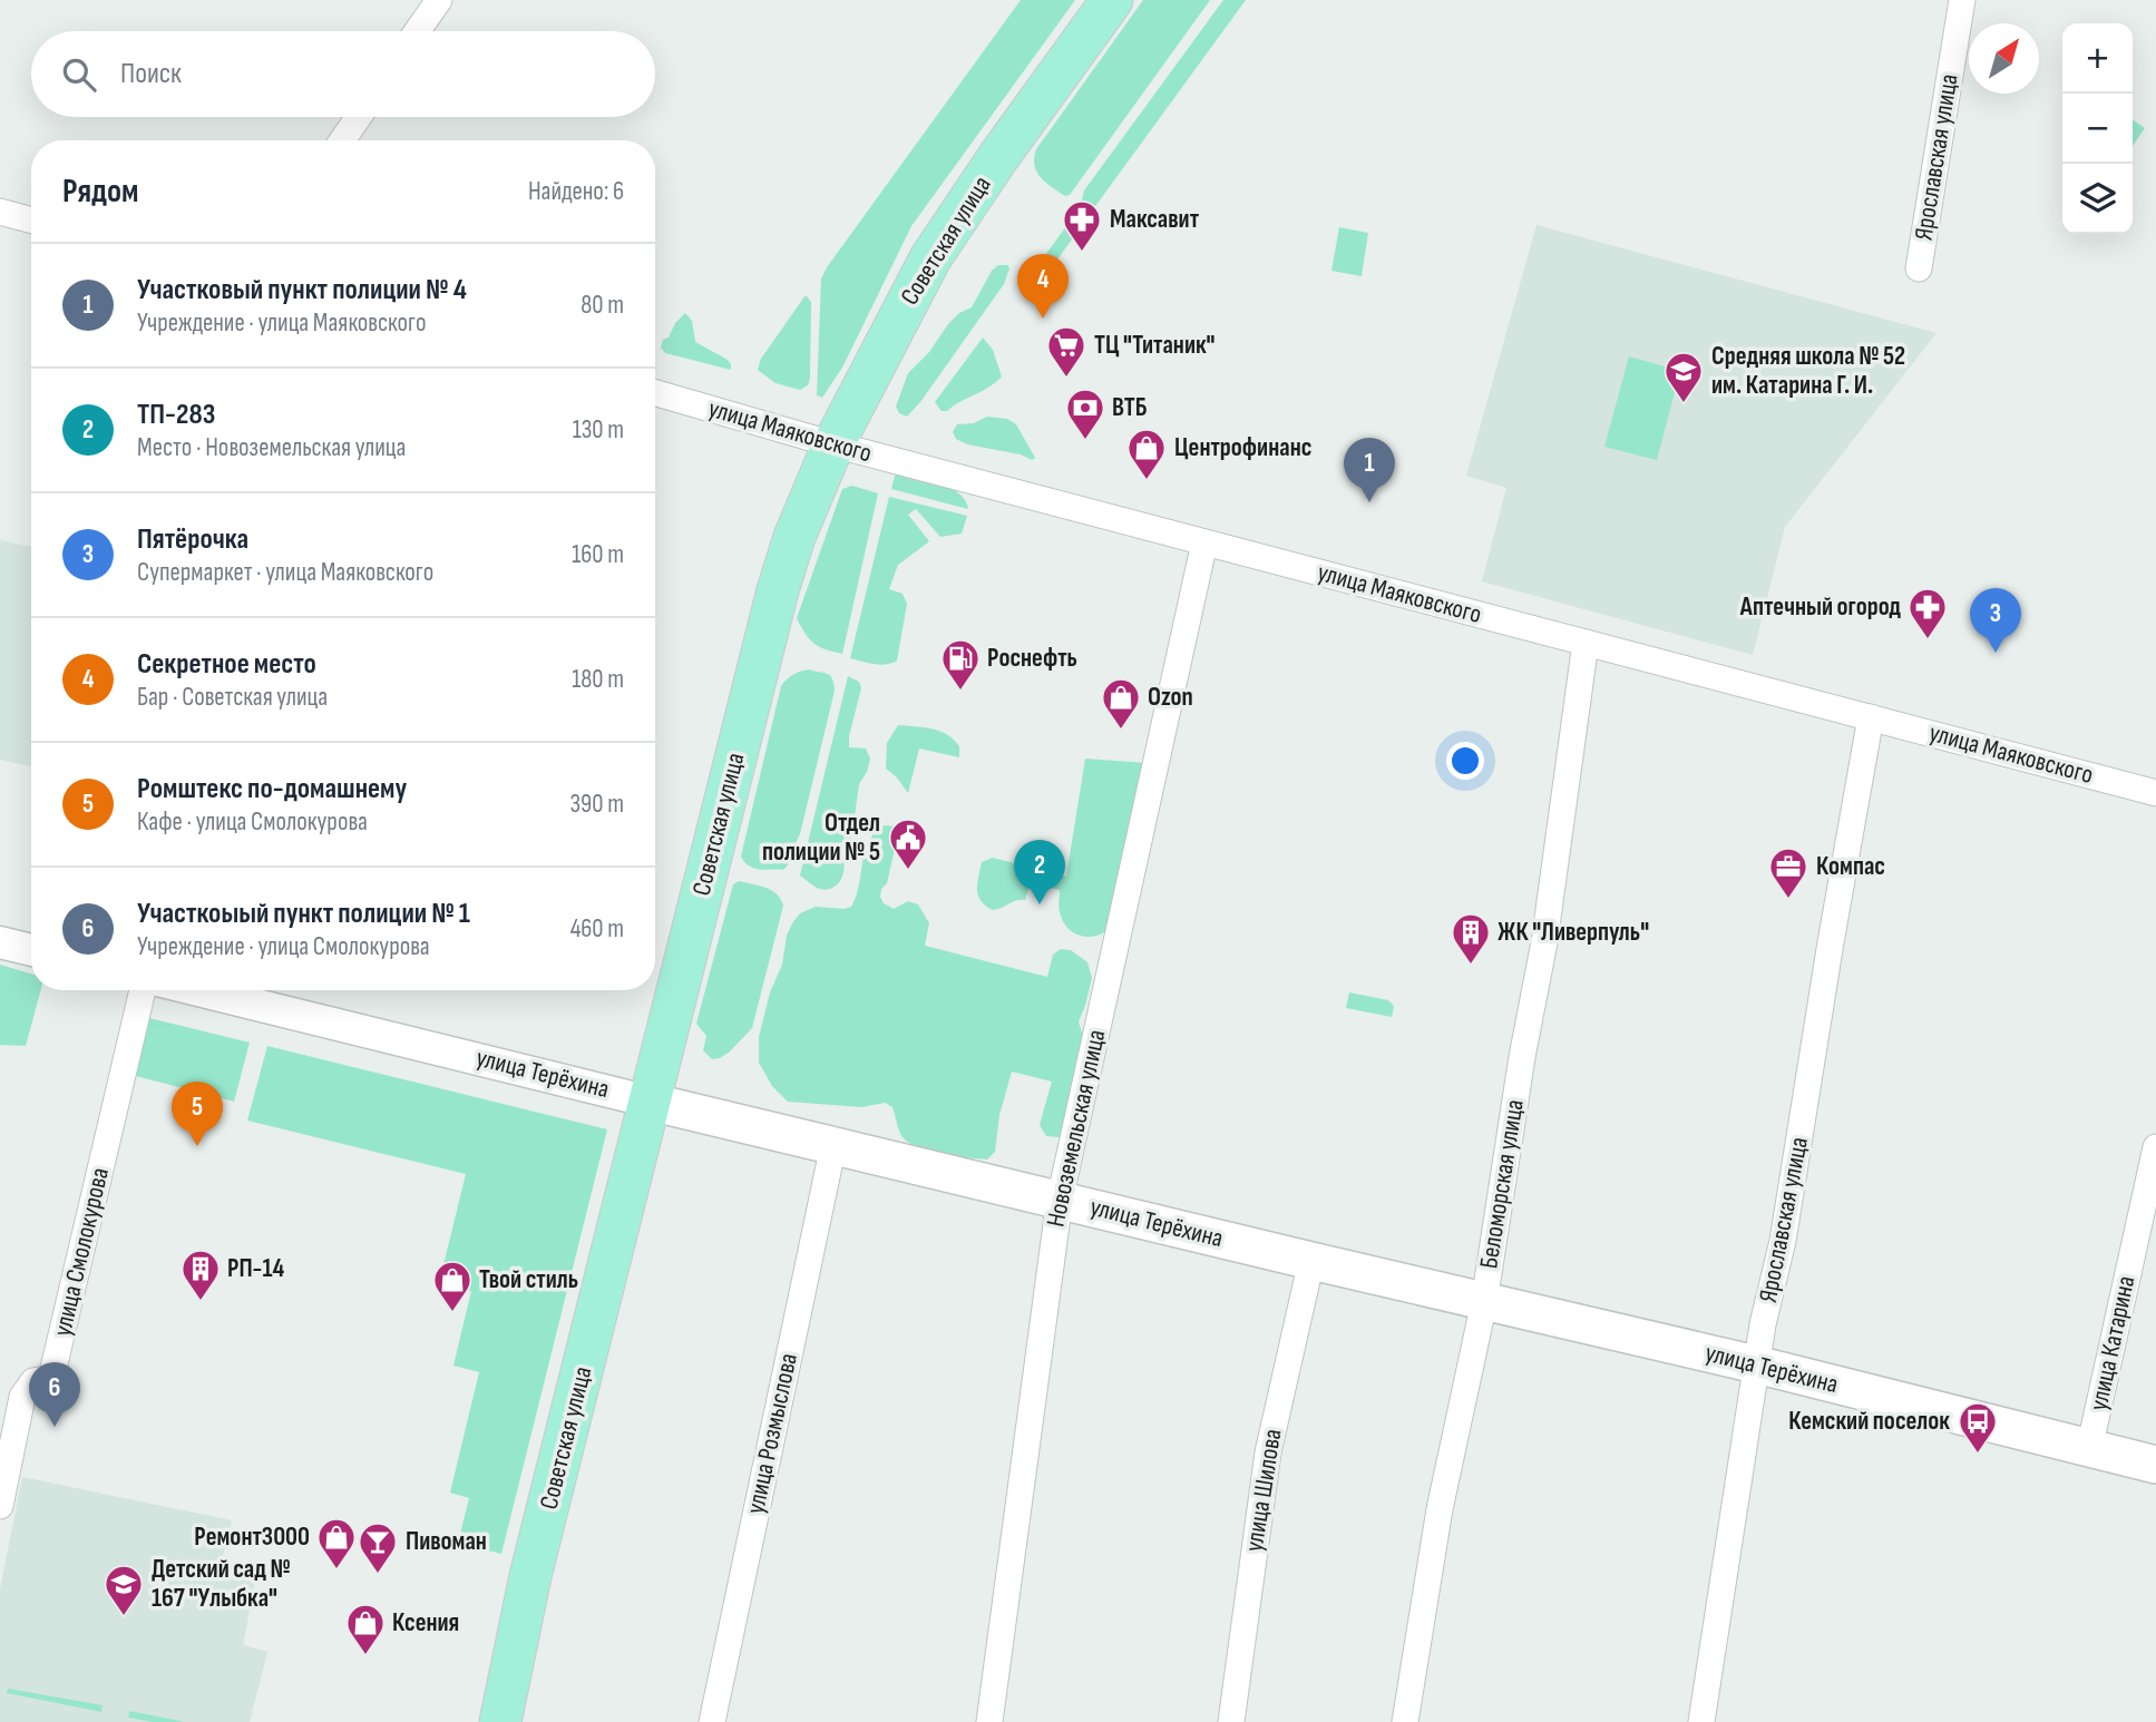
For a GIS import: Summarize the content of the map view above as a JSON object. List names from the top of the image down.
{
  "streets": {
    "main road": ["Советская улица", "улица Терёхина"],
    "street": [
      "Ярославская улица",
      "улица Маяковского",
      "Новоземельская улица",
      "Беломорская улица",
      "улица Смолокурова",
      "улица Катарина",
      "улица Розмыслова",
      "улица Шилова"
    ]
  },
  "crossings": [
    ["Ярославская улица", "улица Маяковского"],
    ["Ярославская улица", "улица Терёхина"],
    ["Советская улица", "улица Маяковского"],
    ["Советская улица", "улица Терёхина"],
    ["улица Маяковского", "Новоземельская улица"],
    ["улица Маяковского", "Беломорская улица"],
    ["улица Терёхина", "Новоземельская улица"],
    ["улица Терёхина", "Беломорская улица"],
    ["улица Терёхина", "улица Катарина"],
    ["улица Терёхина", "улица Розмыслова"],
    ["улица Терёхина", "улица Шилова"]
  ],
  "places": {
    "pharmacy": ["Максавит", "Аптечный огород"],
    "supermarket": ["ТЦ \"Титаник\""],
    "school or university": ["Средняя школа № 52 им. Катарина Г. И.", "Детский сад № 167 \"Улыбка\""],
    "bank": ["ВТБ"],
    "shop": [
      "Центрофинанс",
      "Ozon",
      "Твой стиль",
      "Ремонт3000",
      "Ксения"
    ],
    "fuel station": ["Роснефть"],
    "public building": ["Отдел полиции № 5"],
    "office": ["Компас"],
    "building": ["ЖК \"Ливерпуль\"", "РП-14"],
    "bus stop": ["Кемский поселок"],
    "bar": ["Пивоман"]
  },
  "north": "top right",
  "page": {
    "map_buttons": ["+", "−"],
    "search": "Поиск",
    "heading": ["Рядом", "Найдено: 6"],
    "list": [
      {
        "mark": "1",
        "name": "Участковый пункт полиции № 4",
        "note": "Учреждение · улица Маяковского",
        "value": "80 m"
      },
      {
        "mark": "2",
        "name": "ТП-283",
        "note": "Место · Новоземельская улица",
        "value": "130 m"
      },
      {
        "mark": "3",
        "name": "Пятёрочка",
        "note": "Супермаркет · улица Маяковского",
        "value": "160 m"
      },
      {
        "mark": "4",
        "name": "Секретное место",
        "note": "Бар · Советская улица",
        "value": "180 m"
      },
      {
        "mark": "5",
        "name": "Ромштекс по-домашнему",
        "note": "Кафе · улица Смолокурова",
        "value": "390 m"
      },
      {
        "mark": "6",
        "name": "Участкоыый пункт полиции № 1",
        "note": "Учреждение · улица Смолокурова",
        "value": "460 m"
      }
    ],
    "pins": [
      "4",
      "1",
      "3",
      "2",
      "5",
      "6"
    ]
  }
}
